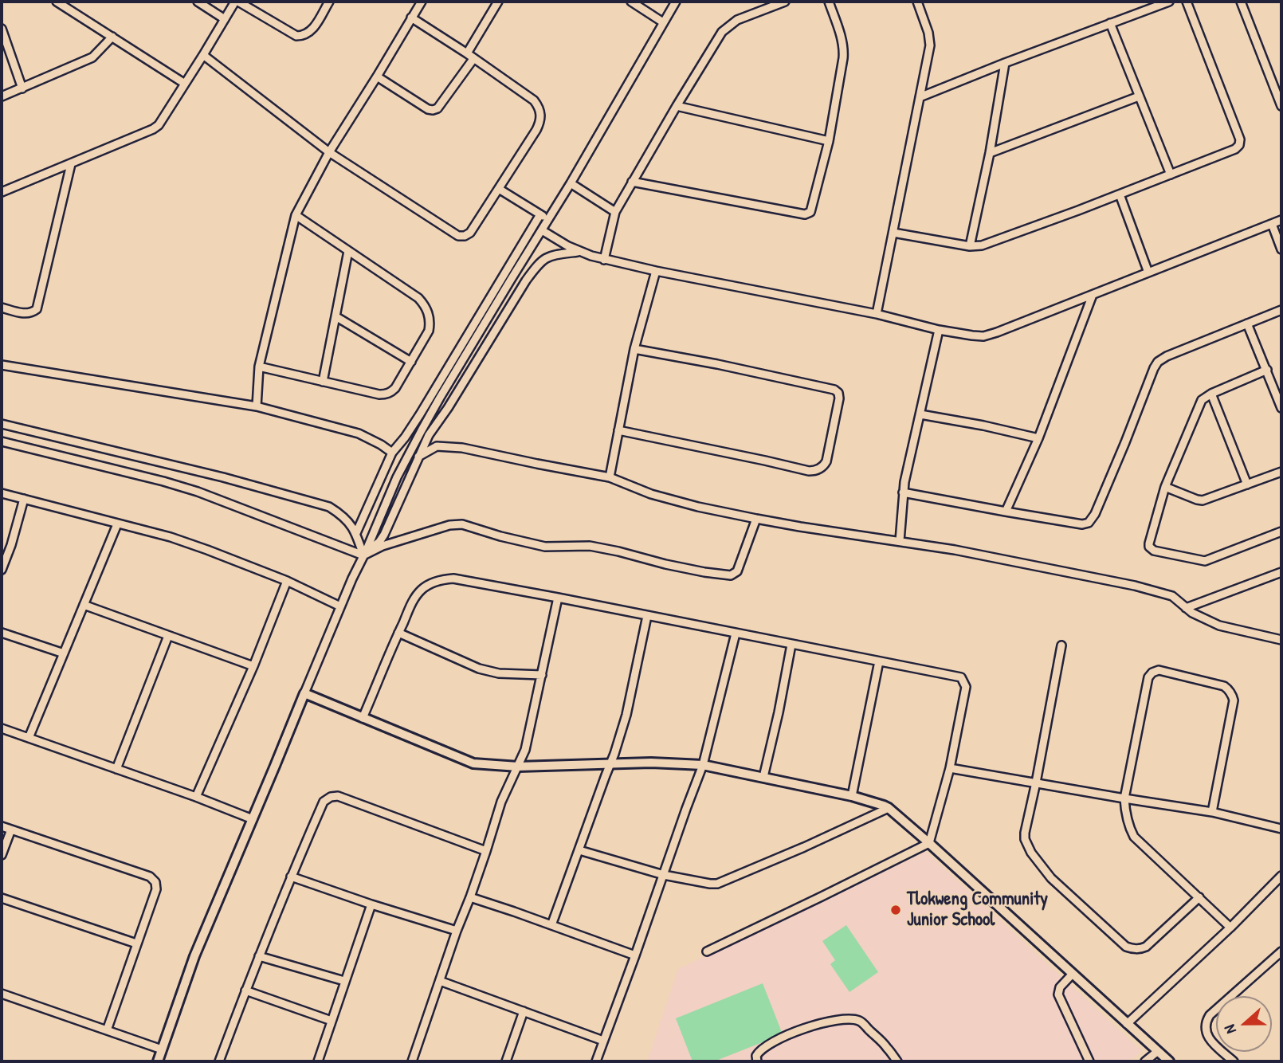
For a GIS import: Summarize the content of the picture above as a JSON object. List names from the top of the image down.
{
  "places": ["Tlokweng Community Junior School"],
  "north": "left"
}
